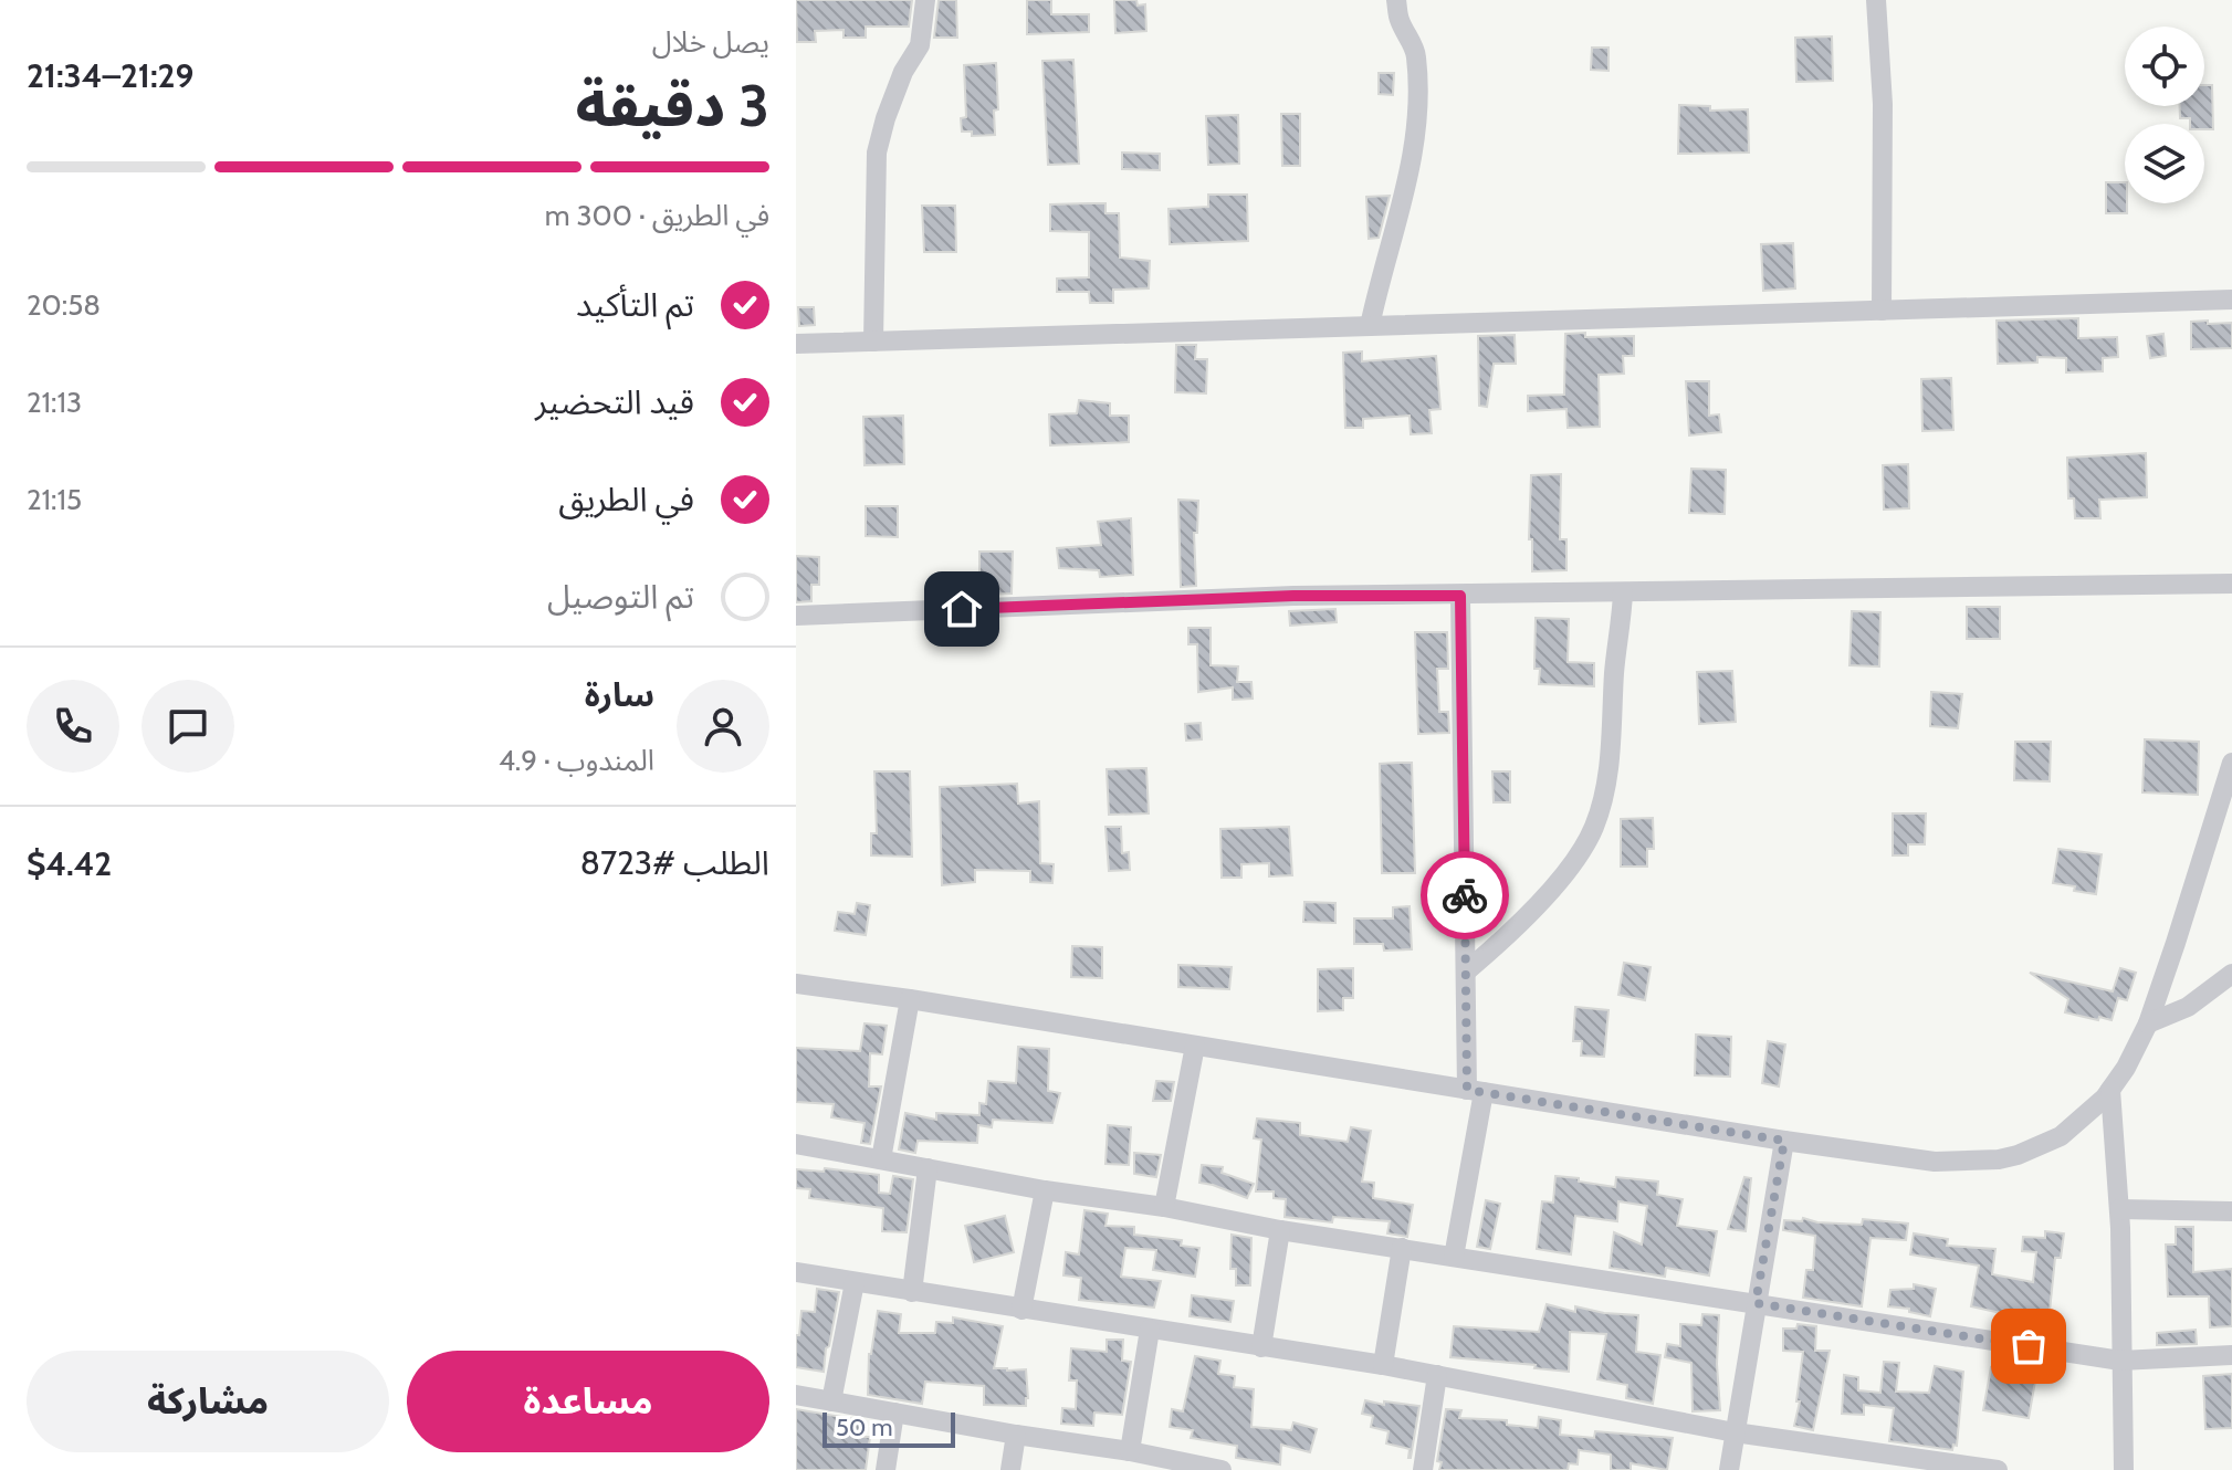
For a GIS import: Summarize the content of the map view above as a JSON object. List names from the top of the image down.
{
  "scale_bar": "50 m",
  "page": {
    "heading": ["3 دقيقة", "يصل خلال", "21:29–21:34"],
    "panel": [
      "سارة",
      "المندوب · 4.9",
      "الطلب #8723",
      "$4.42"
    ],
    "bar": "في الطريق · 300 m",
    "list": [
      ["تم التأكيد", "20:58"],
      ["قيد التحضير", "21:13"],
      ["في الطريق", "21:15"],
      "تم التوصيل"
    ],
    "buttons": ["مساعدة", "مشاركة"],
    "scale": "50 m"
  }
}
